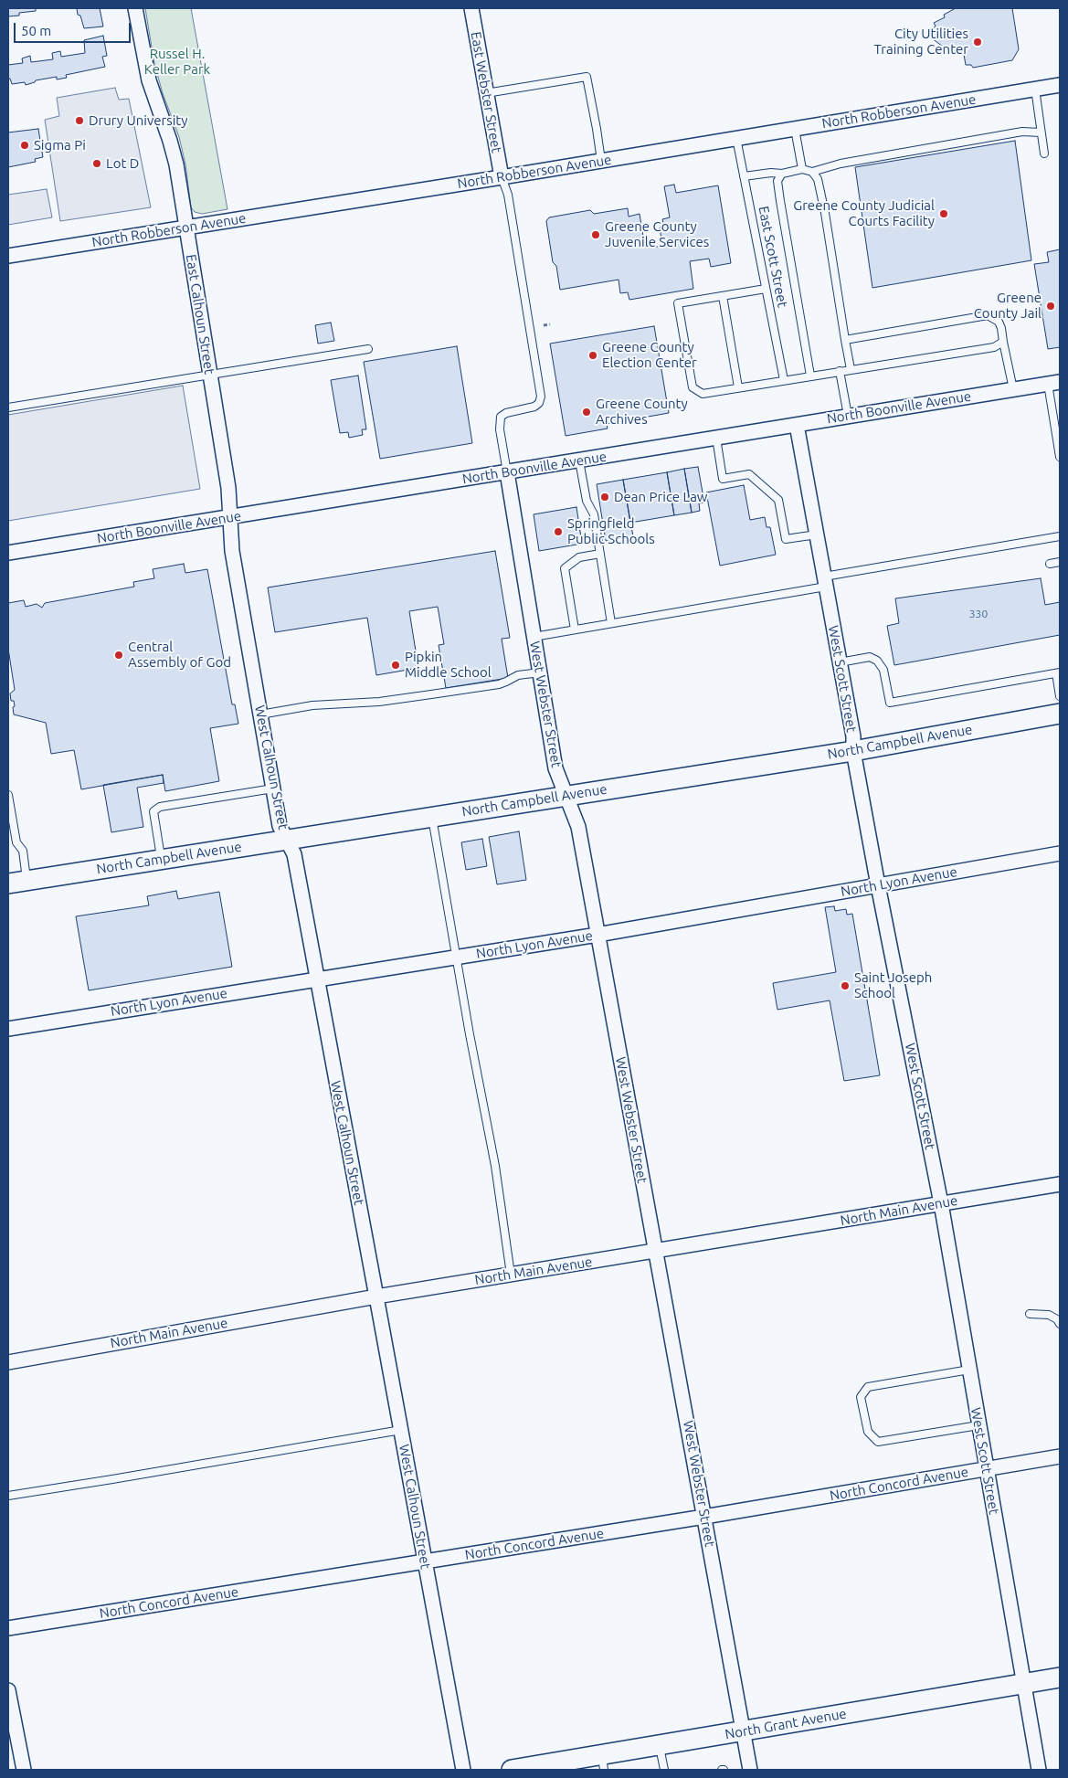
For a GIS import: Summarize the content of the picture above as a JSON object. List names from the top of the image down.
{
  "streets": {
    "main road": ["North Campbell Avenue", "North Grant Avenue"],
    "street": [
      "East Webster Street",
      "North Robberson Avenue",
      "East Calhoun Street",
      "North Boonville Avenue",
      "West Scott Street",
      "West Webster Street",
      "West Calhoun Street",
      "North Lyon Avenue",
      "North Main Avenue",
      "North Concord Avenue"
    ],
    "lane": ["East Scott Street"]
  },
  "crossings": [
    ["East Webster Street", "North Robberson Avenue"],
    ["North Robberson Avenue", "East Scott Street"],
    ["North Robberson Avenue", "East Calhoun Street"],
    ["East Calhoun Street", "North Boonville Avenue"],
    ["East Calhoun Street", "West Calhoun Street"],
    ["North Boonville Avenue", "West Scott Street"],
    ["North Boonville Avenue", "West Webster Street"],
    ["North Boonville Avenue", "West Calhoun Street"],
    ["West Scott Street", "North Campbell Avenue"],
    ["West Scott Street", "North Lyon Avenue"],
    ["West Scott Street", "North Main Avenue"],
    ["West Scott Street", "North Concord Avenue"],
    ["West Scott Street", "North Grant Avenue"],
    ["West Webster Street", "North Campbell Avenue"],
    ["West Webster Street", "North Lyon Avenue"],
    ["West Webster Street", "North Main Avenue"],
    ["West Webster Street", "North Concord Avenue"],
    ["West Webster Street", "North Grant Avenue"],
    ["North Campbell Avenue", "West Calhoun Street"],
    ["West Calhoun Street", "North Lyon Avenue"],
    ["West Calhoun Street", "North Main Avenue"],
    ["West Calhoun Street", "North Concord Avenue"]
  ],
  "parks": ["Russel H. Keller Park"],
  "places": [
    "City Utilities Training Center",
    "Drury University",
    "Sigma Pi",
    "Lot D",
    "Greene County Judicial Courts Facility",
    "Greene County Juvenile Services",
    "Greene County Jail",
    "Greene County Election Center",
    "Greene County Archives",
    "Dean Price Law",
    "Springfield Public Schools",
    "Central Assembly of God",
    "Pipkin Middle School",
    "Saint Joseph School"
  ],
  "house_numbers": ["330"],
  "scale_bar": "50 m"
}
